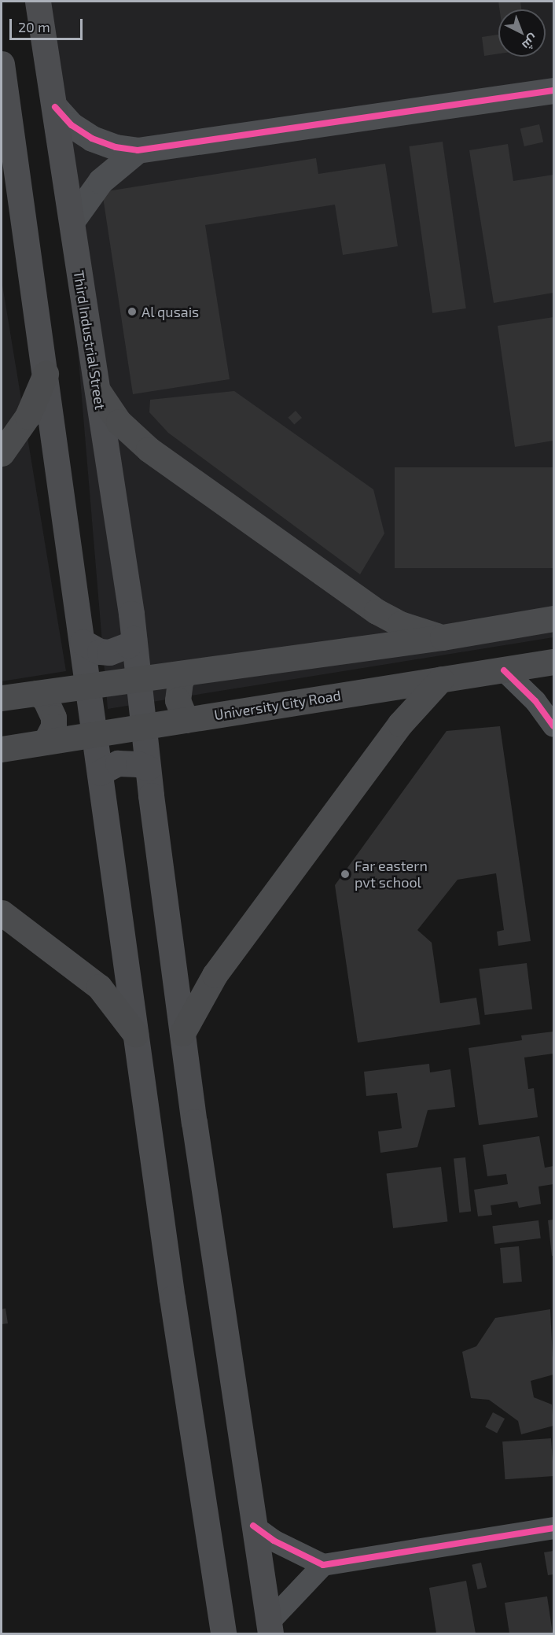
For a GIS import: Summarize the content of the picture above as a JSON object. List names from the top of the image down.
{
  "streets": {
    "main road": ["Third Industrial Street", "University City Road"]
  },
  "crossings": [
    ["Third Industrial Street", "University City Road"]
  ],
  "places": ["Al qusais", "Far eastern pvt school"],
  "scale_bar": "20 m",
  "north": "bottom right"
}
